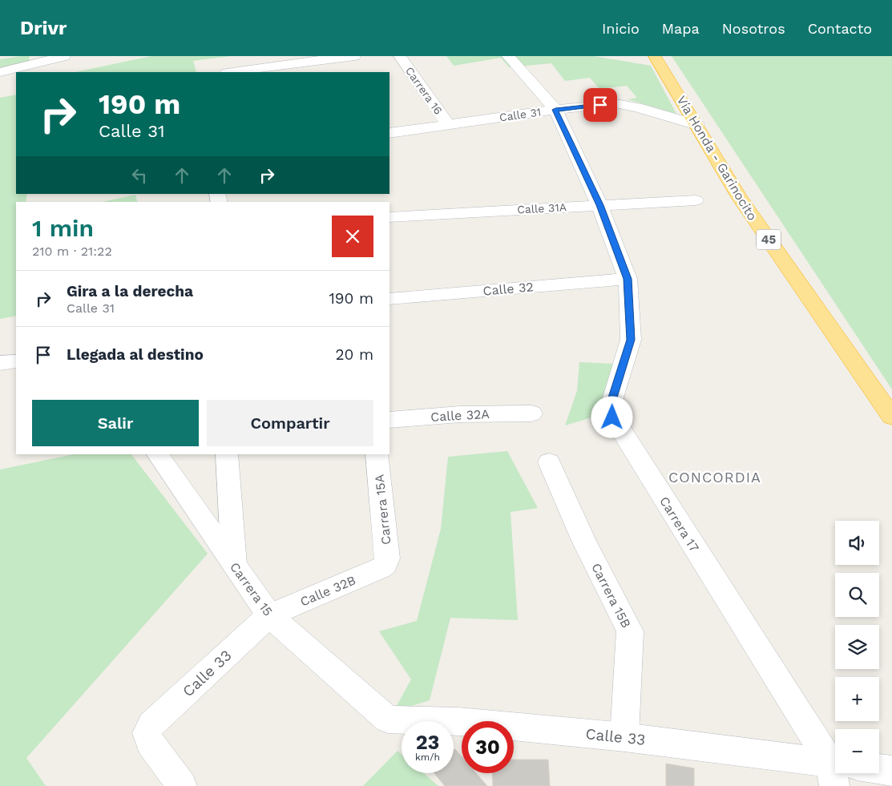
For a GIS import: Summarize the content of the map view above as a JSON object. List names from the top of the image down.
{
  "streets": {
    "highway": ["Vía Honda - Garinocito", "45"],
    "street": [
      "Carrera 16",
      "Calle 31",
      "Calle 31A",
      "Calle 32",
      "Calle 32A",
      "Carrera 15A",
      "Carrera 17",
      "Carrera 15",
      "Calle 32B",
      "Carrera 15B",
      "Calle 33"
    ]
  },
  "crossings": [
    ["Carrera 16", "Calle 31"],
    ["Calle 31", "Vía Honda - Garinocito"],
    ["Calle 31", "Carrera 17"],
    ["Calle 31A", "Carrera 17"],
    ["Calle 32", "Carrera 17"],
    ["Carrera 15A", "Calle 32B"],
    ["Carrera 15", "Calle 32B"],
    ["Carrera 15", "Calle 33"],
    ["Calle 32B", "Calle 33"],
    ["Carrera 15B", "Calle 33"]
  ],
  "districts": ["CONCORDIA"],
  "page": {
    "header": "Drivr",
    "nav": [
      "Inicio",
      "Mapa",
      "Nosotros",
      "Contacto"
    ],
    "turn": ["190 m", "Calle 31"],
    "heading": ["1 min", "210 m · 21:22"],
    "list": [
      {
        "name": "Gira a la derecha",
        "note": "Calle 31",
        "value": "190 m"
      },
      {
        "name": "Llegada al destino",
        "value": "20 m"
      }
    ],
    "buttons": ["Salir", "Compartir"],
    "map_buttons": ["+", "−"],
    "speed": "23 km/h",
    "limit": "30"
  }
}
